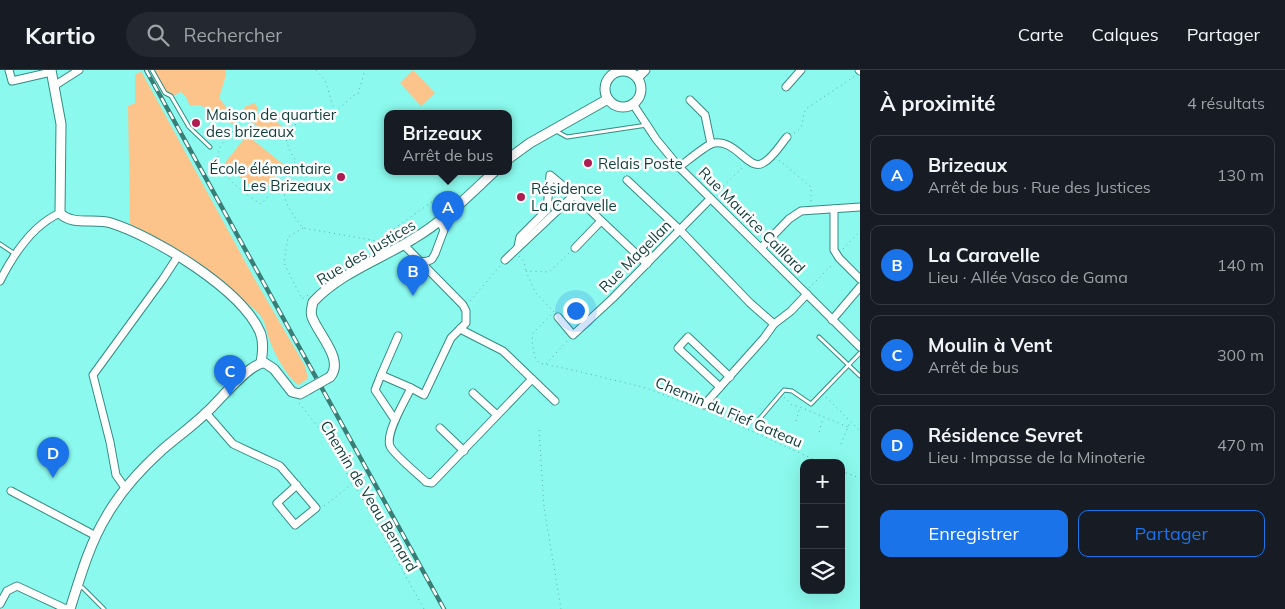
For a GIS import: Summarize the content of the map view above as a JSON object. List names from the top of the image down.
{
  "streets": {
    "street": ["Rue Maurice Caillard", "Rue des Justices", "Rue Magellan"],
    "path": ["Chemin du Fief Gateau", "Chemin de Veau Bernard"]
  },
  "crossings": [
    ["Rue Maurice Caillard", "Rue Magellan"],
    ["Rue des Justices", "Chemin de Veau Bernard"]
  ],
  "places": [
    "Maison de quartier des brizeaux",
    "Relais Poste",
    "École élémentaire Les Brizeaux",
    "Résidence La Caravelle"
  ],
  "page": {
    "header": "Kartio",
    "search": "Rechercher",
    "nav": ["Carte", "Calques", "Partager"],
    "heading": ["À proximité", "4 résultats"],
    "popup": ["Brizeaux", "Arrêt de bus"],
    "list": [
      {
        "mark": "A",
        "name": "Brizeaux",
        "note": "Arrêt de bus · Rue des Justices",
        "value": "130 m"
      },
      {
        "mark": "B",
        "name": "La Caravelle",
        "note": "Lieu · Allée Vasco de Gama",
        "value": "140 m"
      },
      {
        "mark": "C",
        "name": "Moulin à Vent",
        "note": "Arrêt de bus",
        "value": "300 m"
      },
      {
        "mark": "D",
        "name": "Résidence Sevret",
        "note": "Lieu · Impasse de la Minoterie",
        "value": "470 m"
      }
    ],
    "pins": [
      "A",
      "B",
      "C",
      "D"
    ],
    "map_buttons": ["+", "−"],
    "buttons": ["Enregistrer", "Partager"]
  }
}
